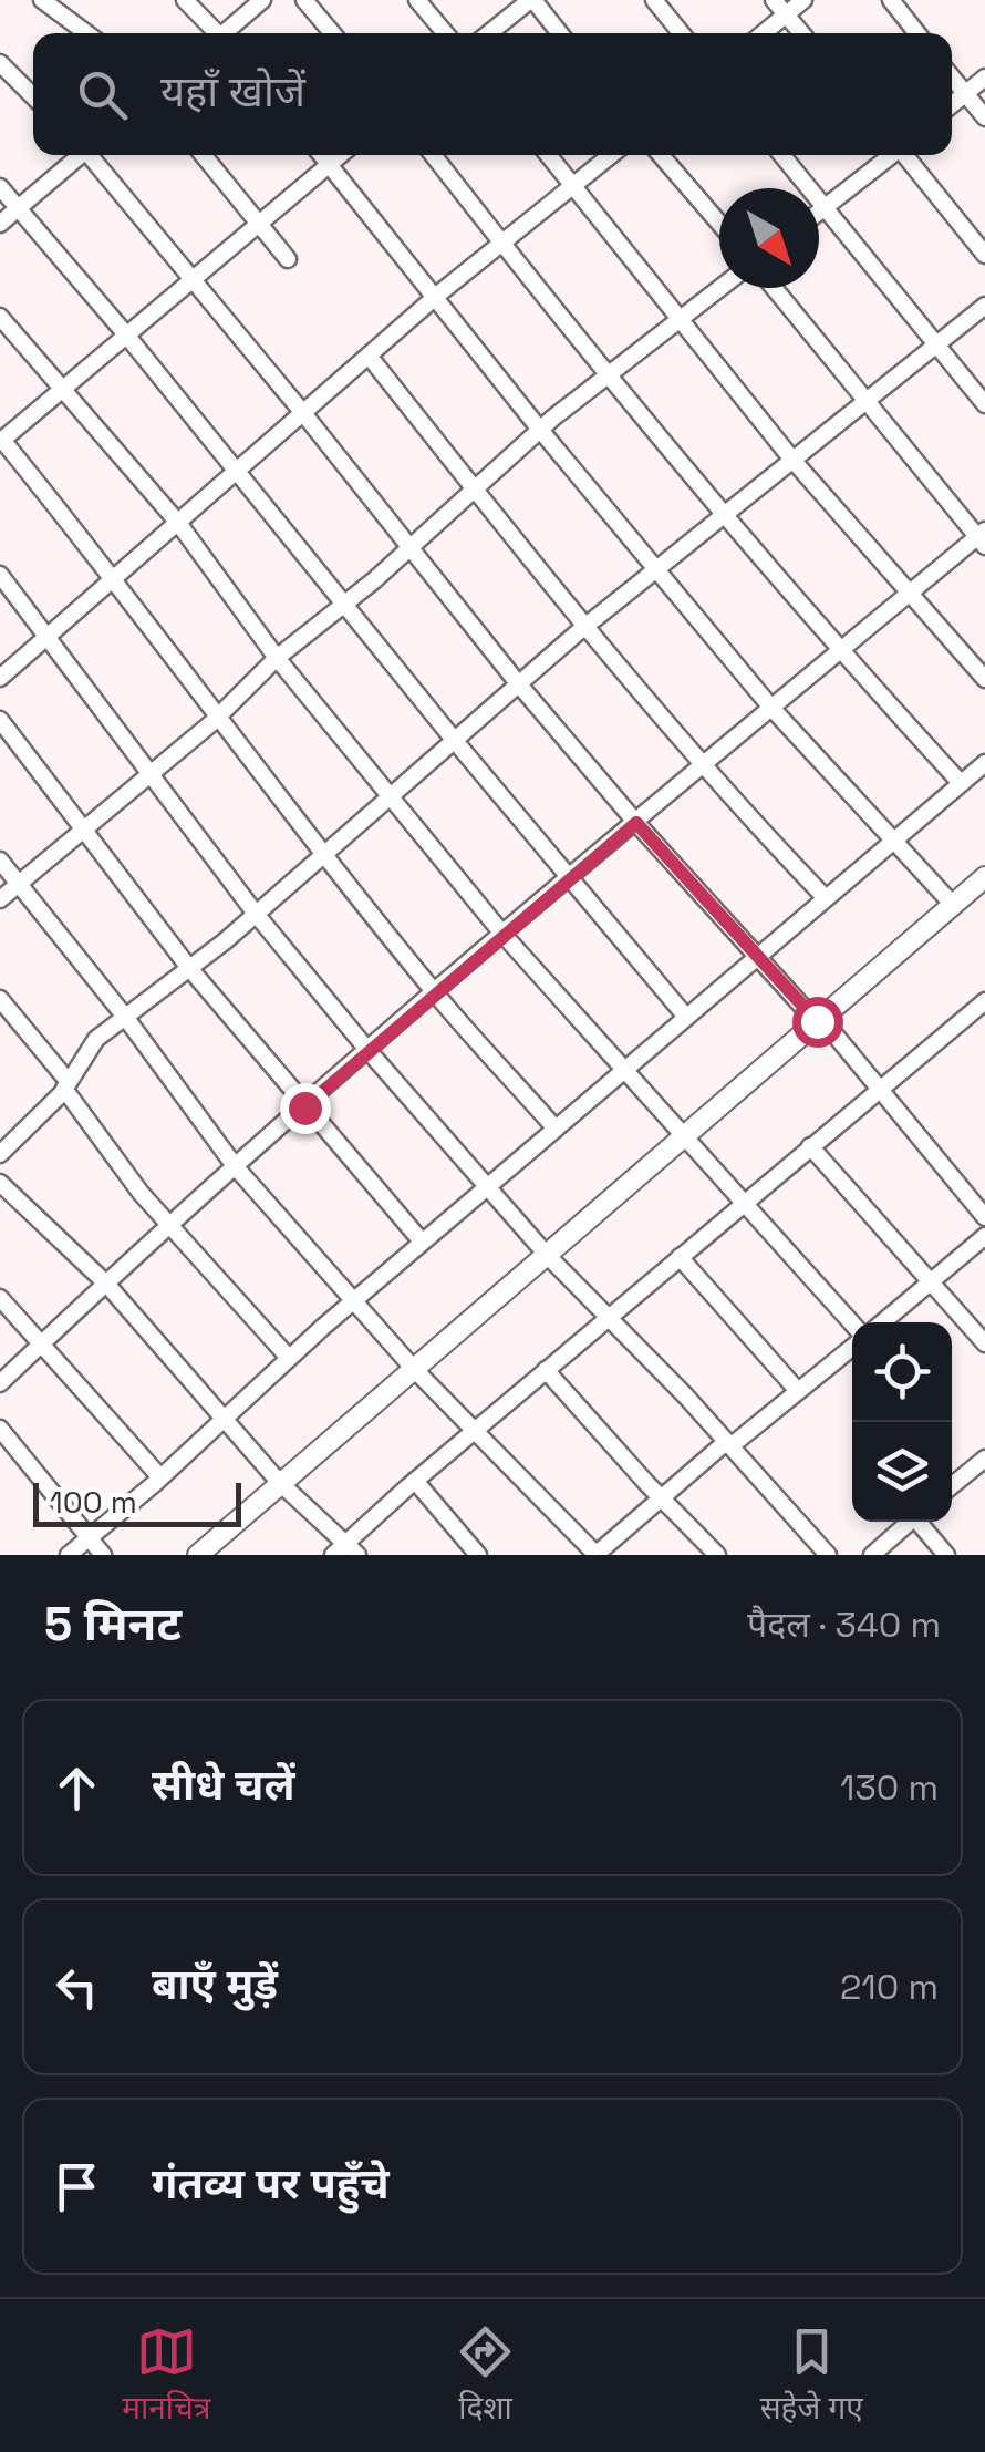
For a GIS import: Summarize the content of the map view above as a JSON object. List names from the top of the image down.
{
  "scale_bar": "100 m",
  "north": "bottom right",
  "page": {
    "search": "यहाँ खोजें",
    "scale": "100 m",
    "heading": ["5 मिनट", "पैदल · 340 m"],
    "list": [
      ["सीधे चलें", "130 m"],
      ["बाएँ मुड़ें", "210 m"],
      "गंतव्य पर पहुँचे"
    ],
    "nav": ["मानचित्र", "दिशा", "सहेजे गए"]
  }
}
